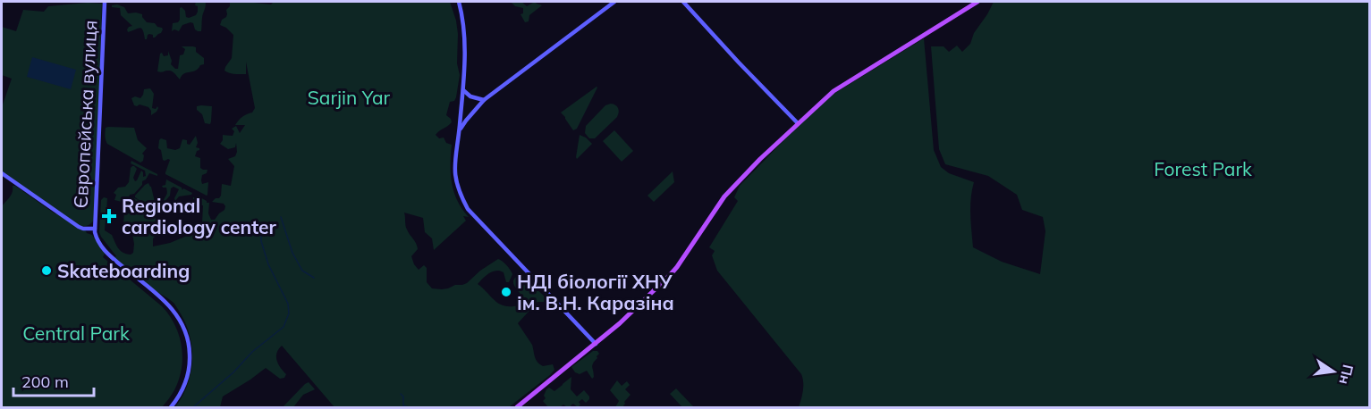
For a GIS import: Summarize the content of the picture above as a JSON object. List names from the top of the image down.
{
  "streets": {
    "street": ["Європейська вулиця"]
  },
  "parks": ["Sarjin Yar", "Forest Park", "Central Park"],
  "places": {
    "health": ["Regional cardiology center"],
    "other": ["Skateboarding", "НДІ біології ХНУ ім. В.Н. Каразіна"]
  },
  "scale_bar": "200 m",
  "north": "right"
}
